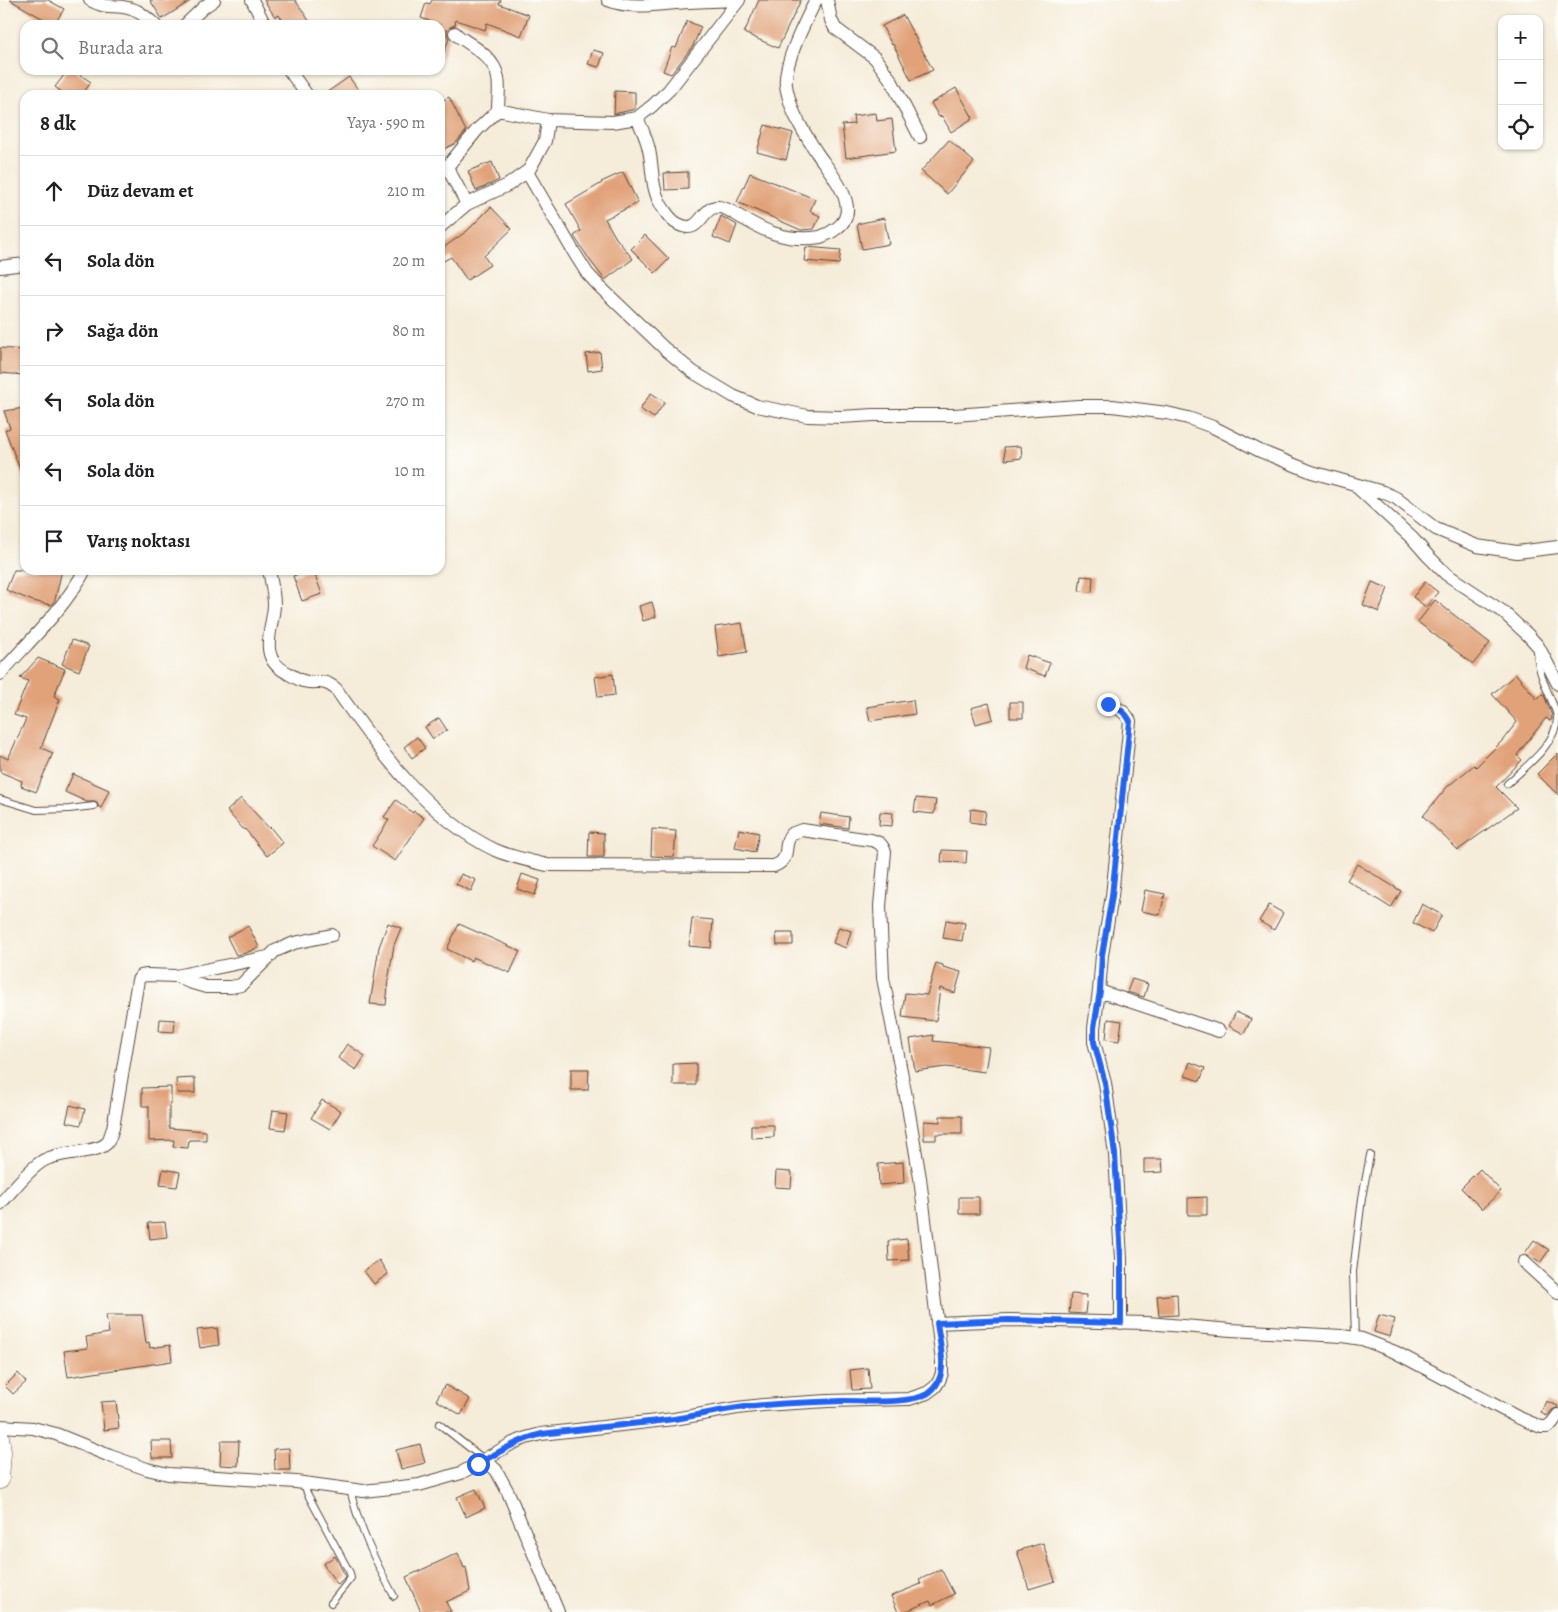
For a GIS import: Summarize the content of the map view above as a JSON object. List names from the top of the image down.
{
  "page": {
    "map_buttons": ["+", "−"],
    "search": "Burada ara",
    "heading": ["8 dk", "Yaya · 590 m"],
    "list": [
      ["Düz devam et", "210 m"],
      ["Sola dön", "20 m"],
      ["Sağa dön", "80 m"],
      ["Sola dön", "270 m"],
      ["Sola dön", "10 m"],
      "Varış noktası"
    ]
  }
}
